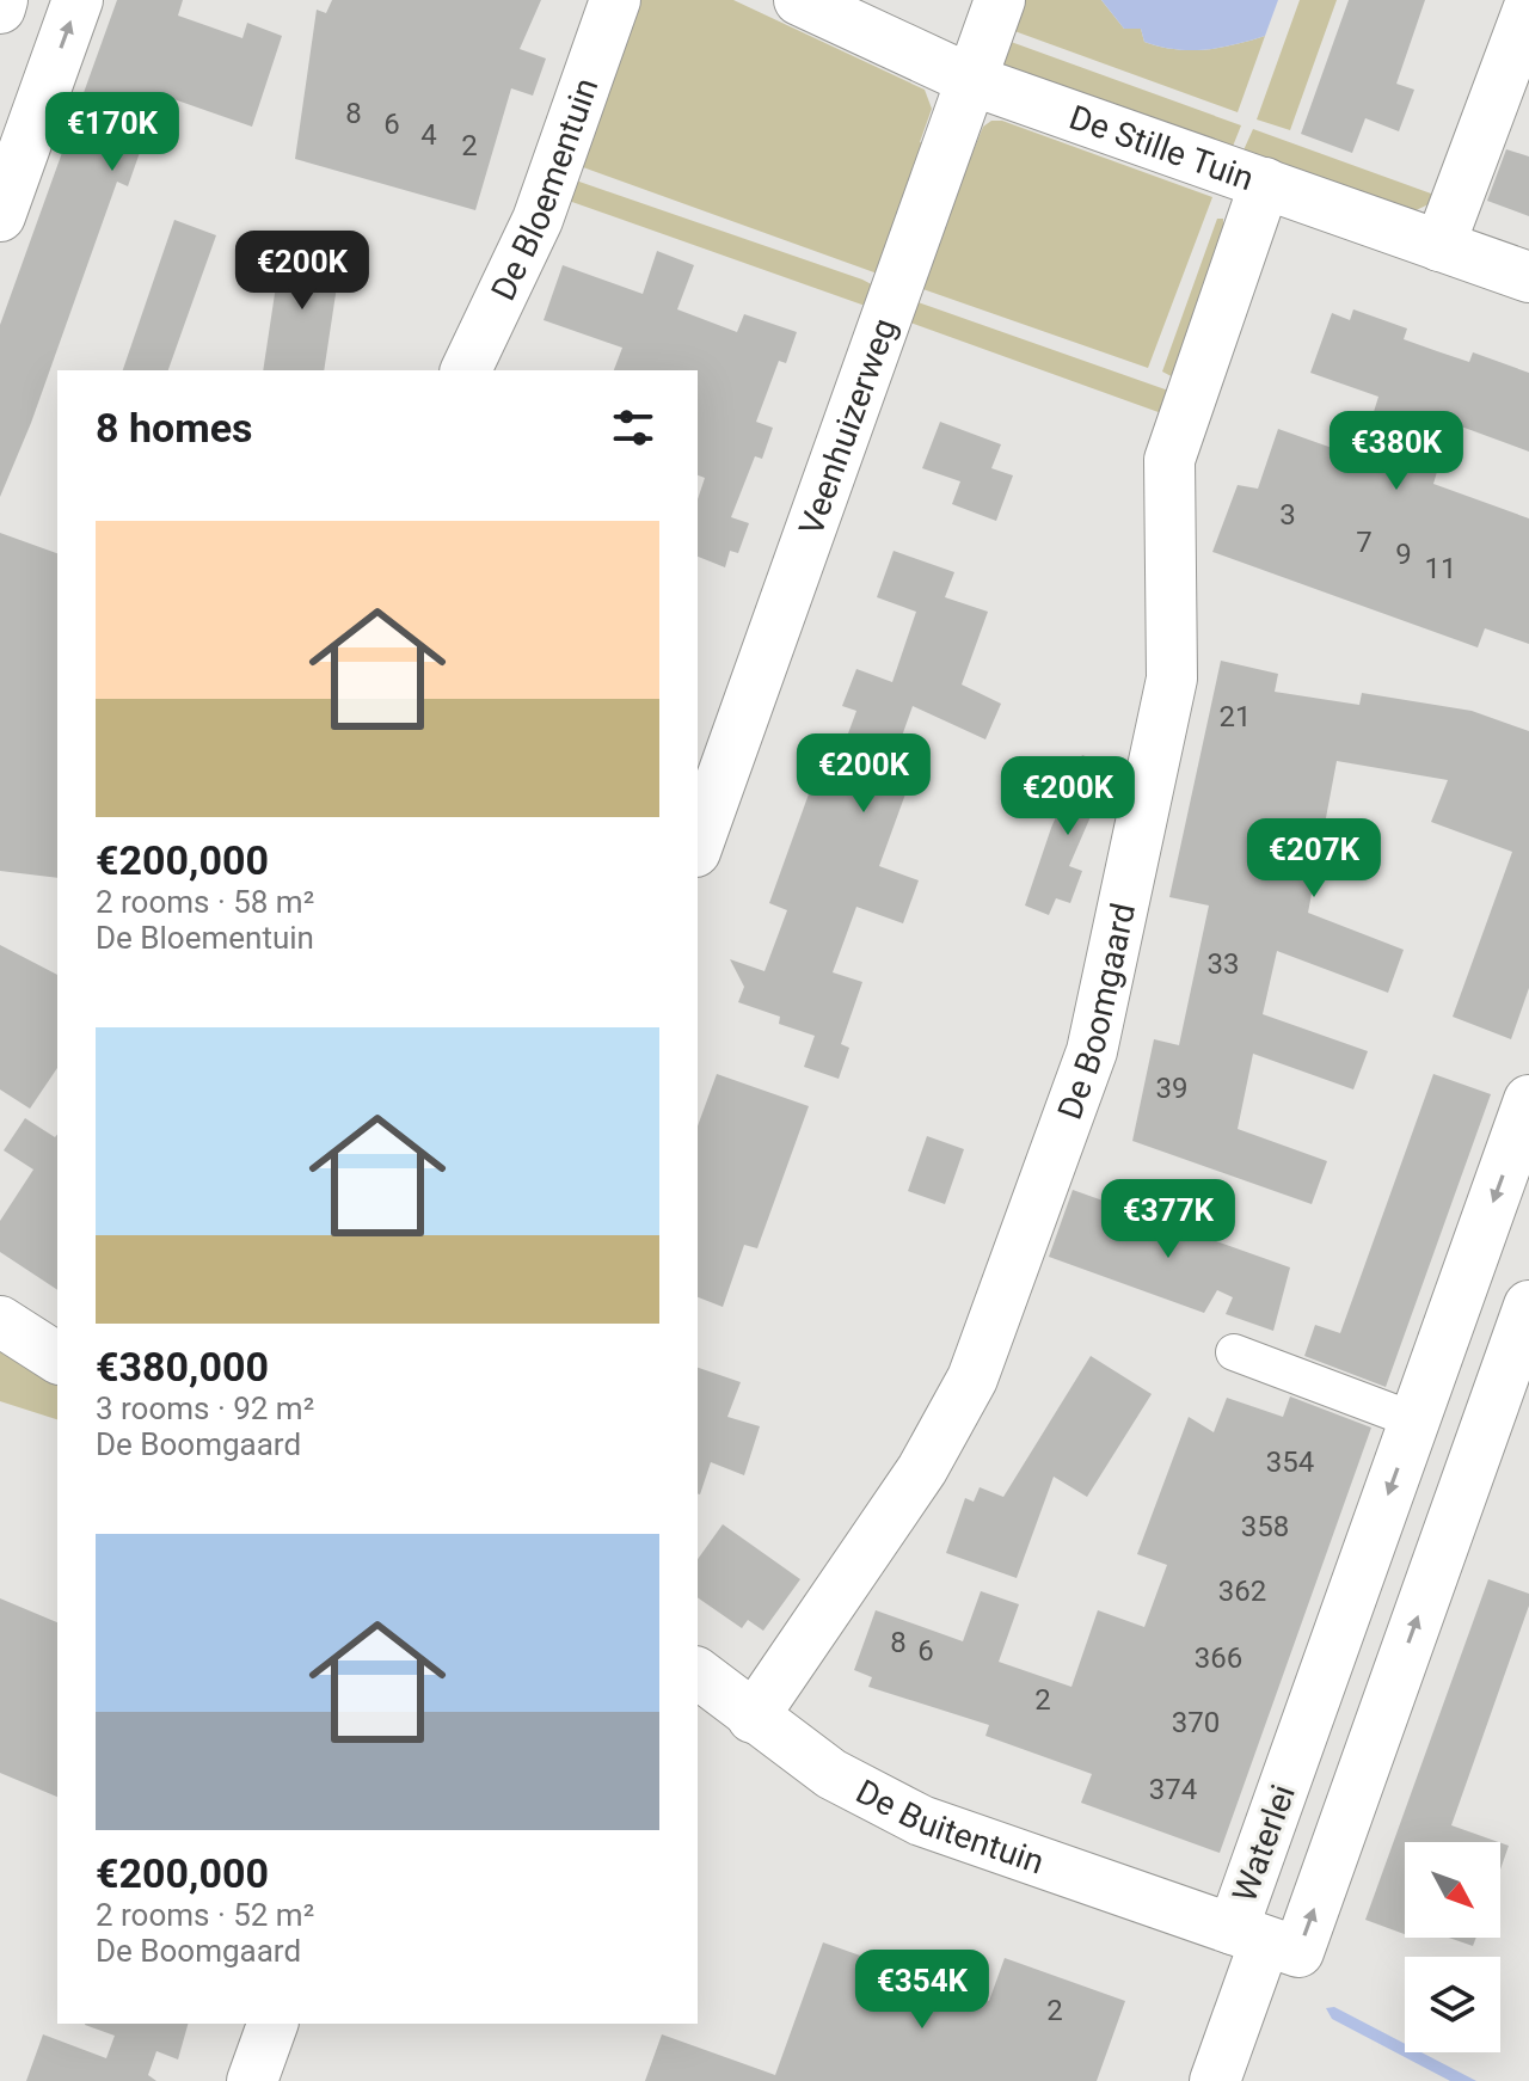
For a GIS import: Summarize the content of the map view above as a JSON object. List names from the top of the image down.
{
  "streets": {
    "street": [
      "De Stille Tuin",
      "De Bloementuin",
      "Veenhuizerweg",
      "De Boomgaard",
      "De Buitentuin",
      "Waterlei"
    ]
  },
  "crossings": [
    ["De Stille Tuin", "Veenhuizerweg"],
    ["De Stille Tuin", "De Boomgaard"],
    ["De Boomgaard", "De Buitentuin"],
    ["De Buitentuin", "Waterlei"]
  ],
  "house_numbers": [
    "8",
    "6",
    "4",
    "2",
    "3",
    "7",
    "9",
    "11",
    "21",
    "33",
    "39",
    "354",
    "358",
    "362",
    "8",
    "6",
    "366",
    "2",
    "370",
    "374",
    "2"
  ],
  "north": "bottom right",
  "page": {
    "price": [
      "€170K",
      "€200K",
      "€380K",
      "€200K",
      "€200K",
      "€207K",
      "€377K",
      "€354K"
    ],
    "heading": "8 homes",
    "list": [
      {
        "name": "€200,000",
        "note": "2 rooms · 58 m² · De Bloementuin"
      },
      {
        "name": "€380,000",
        "note": "3 rooms · 92 m² · De Boomgaard"
      },
      {
        "name": "€200,000",
        "note": "2 rooms · 52 m² · De Boomgaard"
      }
    ]
  }
}
